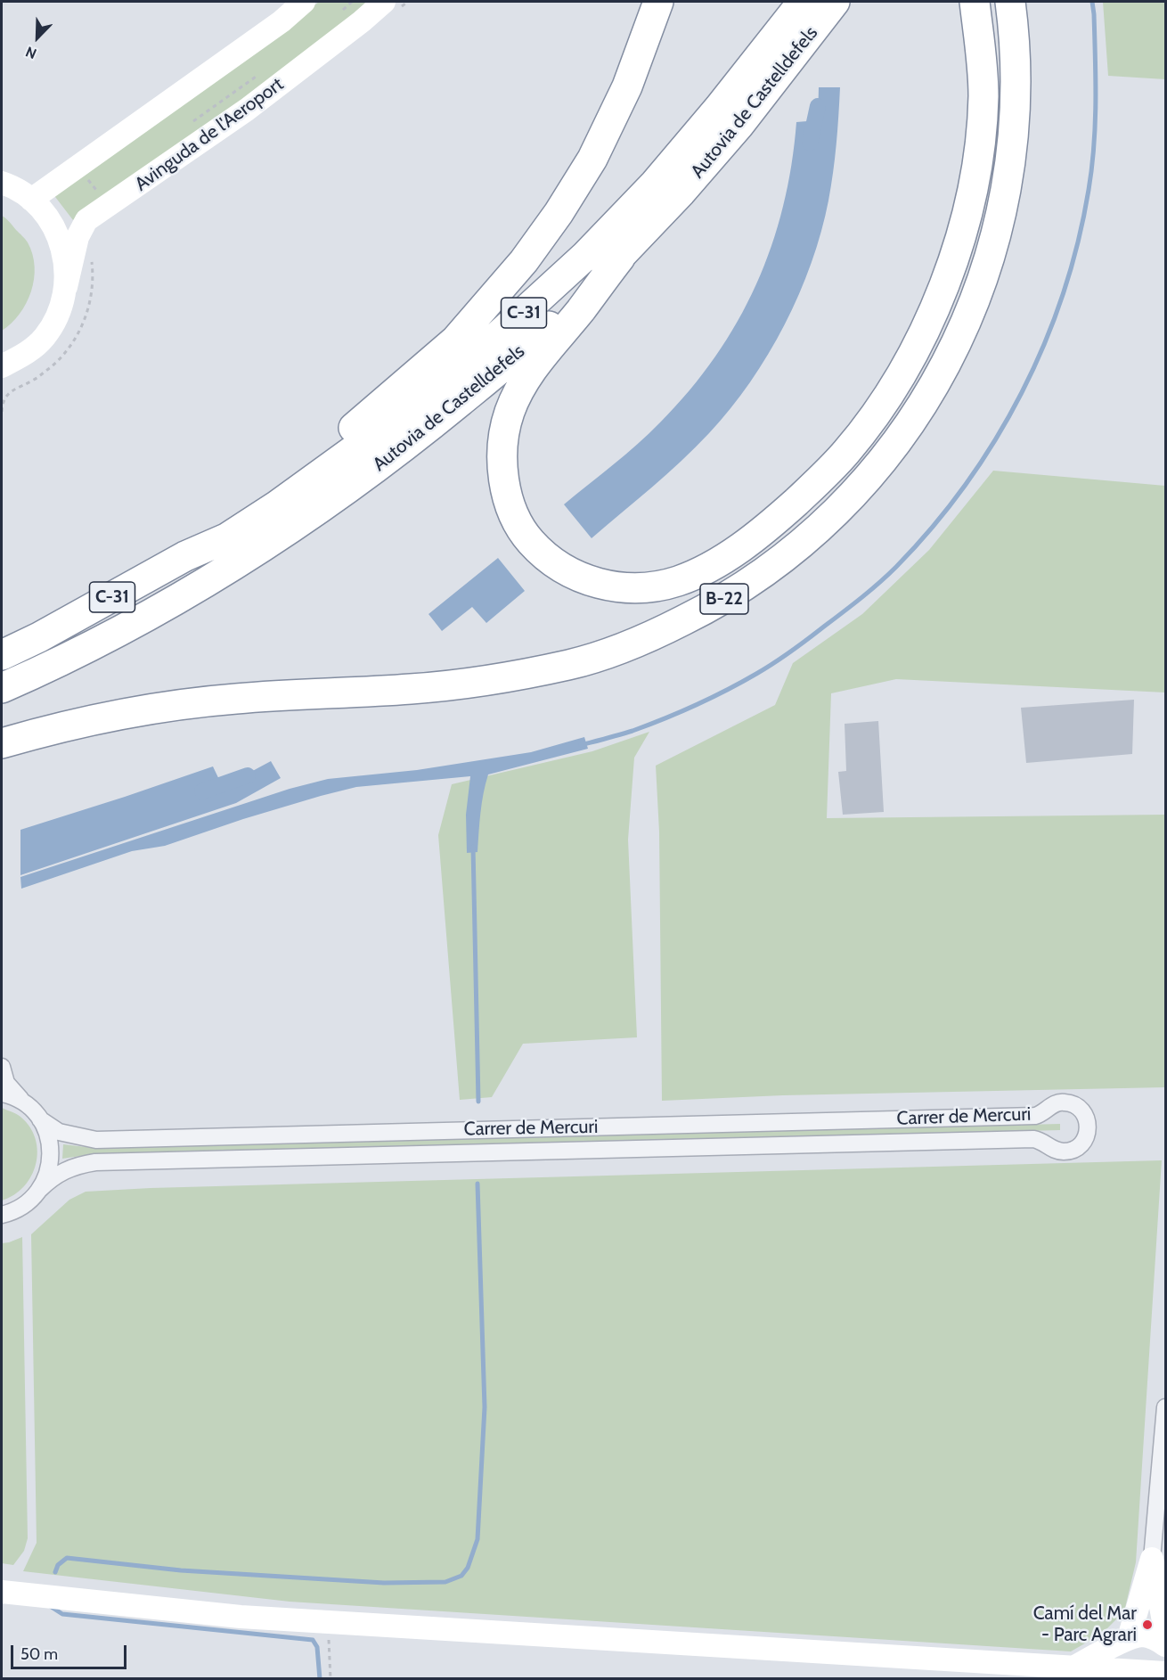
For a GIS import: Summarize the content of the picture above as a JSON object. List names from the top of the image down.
{
  "streets": {
    "highway": ["Autovia de Castelldefels", "C-31", "B-22"],
    "main road": ["Avinguda de l'Aeroport"],
    "street": ["Carrer de Mercuri"]
  },
  "places": ["Camí del Mar - Parc Agrari"],
  "scale_bar": "50 m",
  "north": "bottom left"
}
